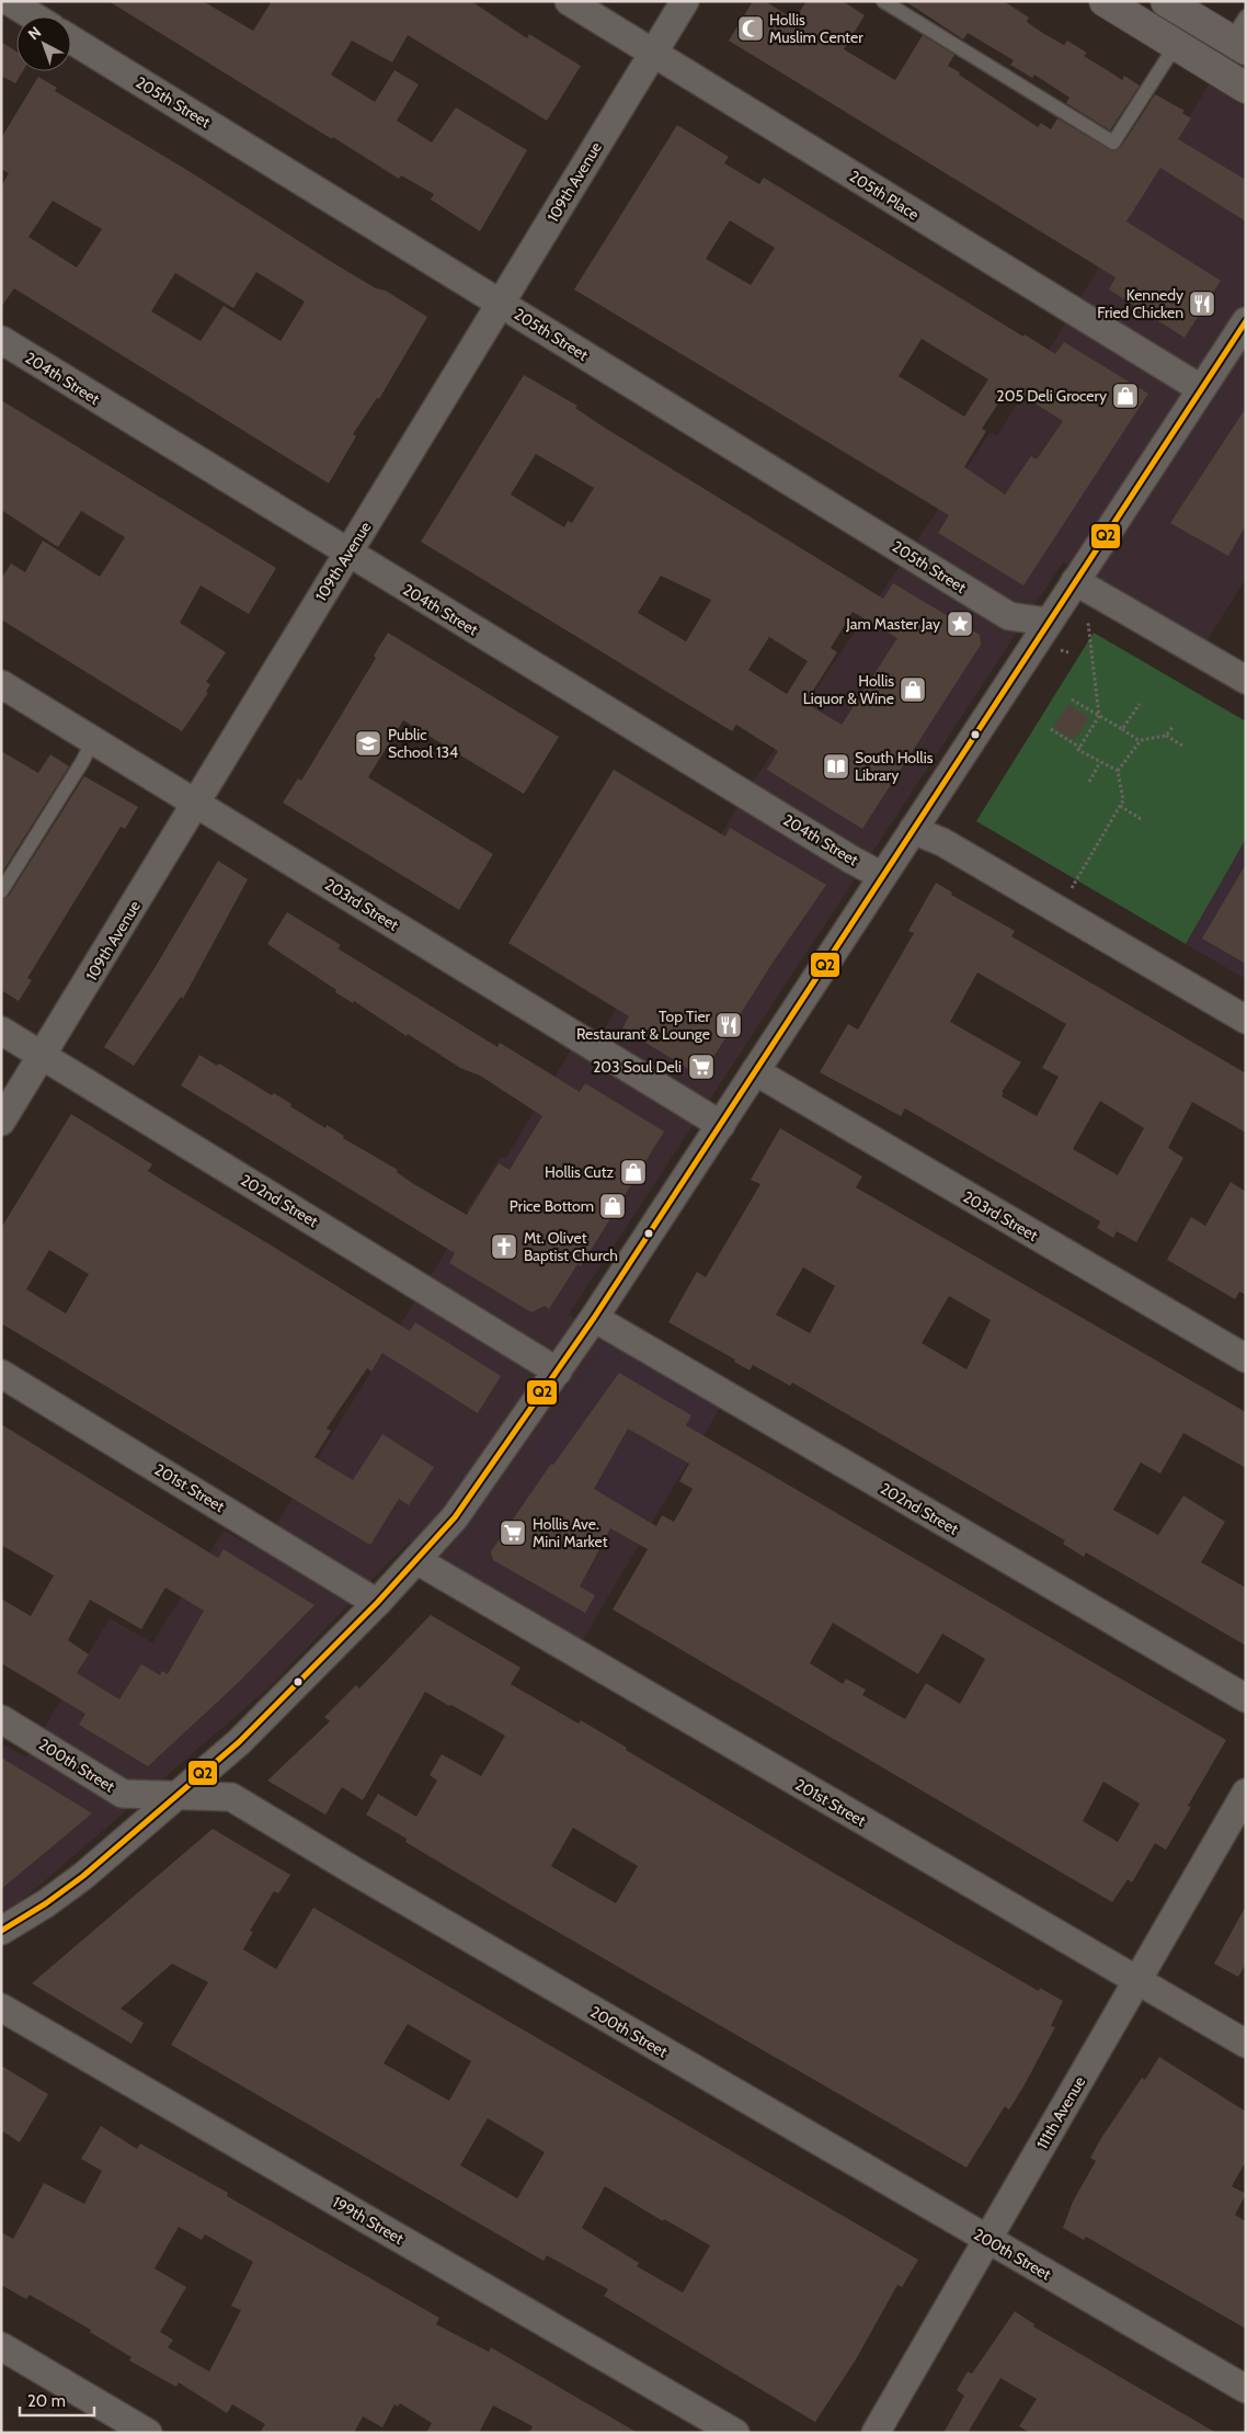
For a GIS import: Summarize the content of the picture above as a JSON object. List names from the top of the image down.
{
  "streets": {
    "street": [
      "205th Street",
      "109th Avenue",
      "205th Place",
      "204th Street",
      "203rd Street",
      "202nd Street",
      "201st Street",
      "200th Street",
      "111th Avenue",
      "199th Street"
    ]
  },
  "crossings": [
    ["205th Street", "109th Avenue"],
    ["109th Avenue", "205th Place"],
    ["109th Avenue", "204th Street"],
    ["109th Avenue", "203rd Street"],
    ["109th Avenue", "202nd Street"],
    ["201st Street", "111th Avenue"],
    ["200th Street", "111th Avenue"]
  ],
  "places": {
    "mosque": ["Hollis Muslim Center"],
    "restaurant": ["Kennedy Fried Chicken", "Top Tier Restaurant & Lounge"],
    "shop": [
      "205 Deli Grocery",
      "Hollis Liquor & Wine",
      "Hollis Cutz",
      "Price Bottom"
    ],
    "place": ["Jam Master Jay"],
    "school or university": ["Public School 134"],
    "library": ["South Hollis Library"],
    "supermarket": ["203 Soul Deli", "Hollis Ave. Mini Market"],
    "church": ["Mt. Olivet Baptist Church"]
  },
  "lines": ["transit line Q2"],
  "scale_bar": "20 m",
  "north": "top left"
}
